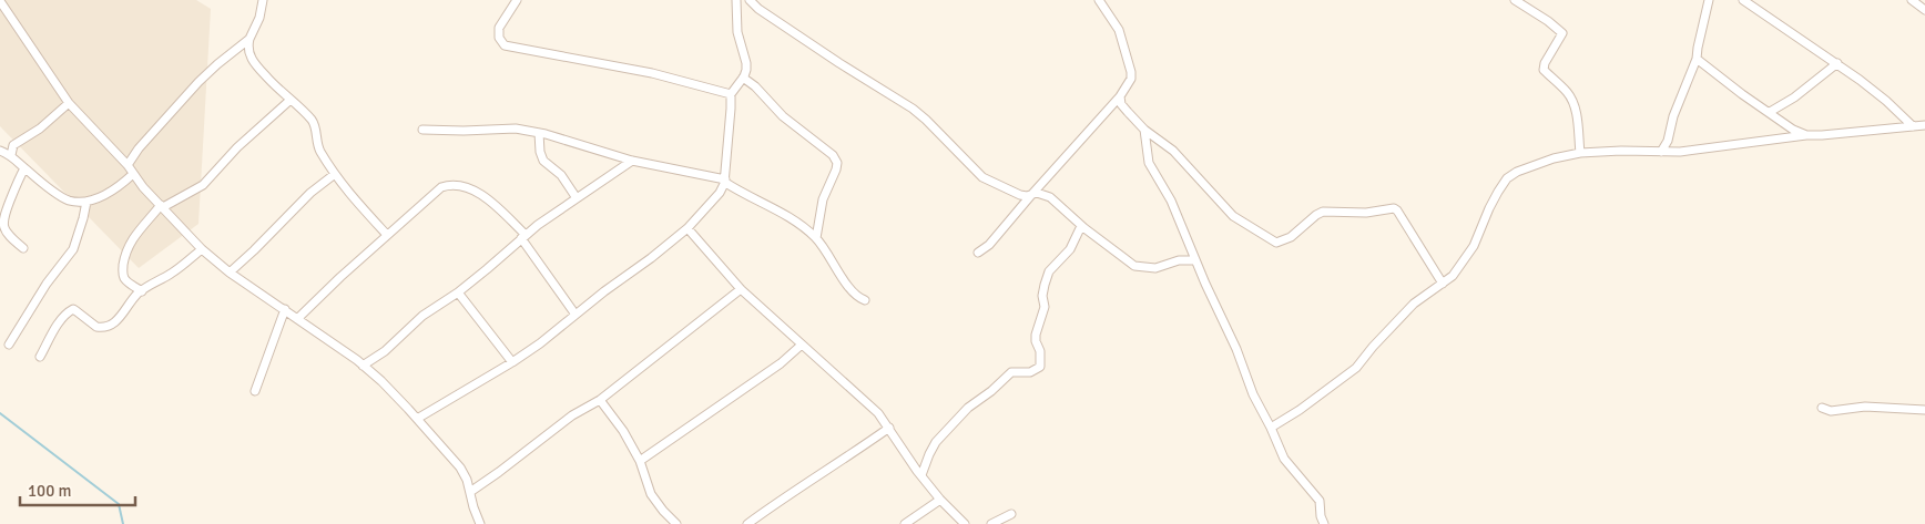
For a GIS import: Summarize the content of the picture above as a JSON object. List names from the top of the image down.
{
  "scale_bar": "100 m"
}
